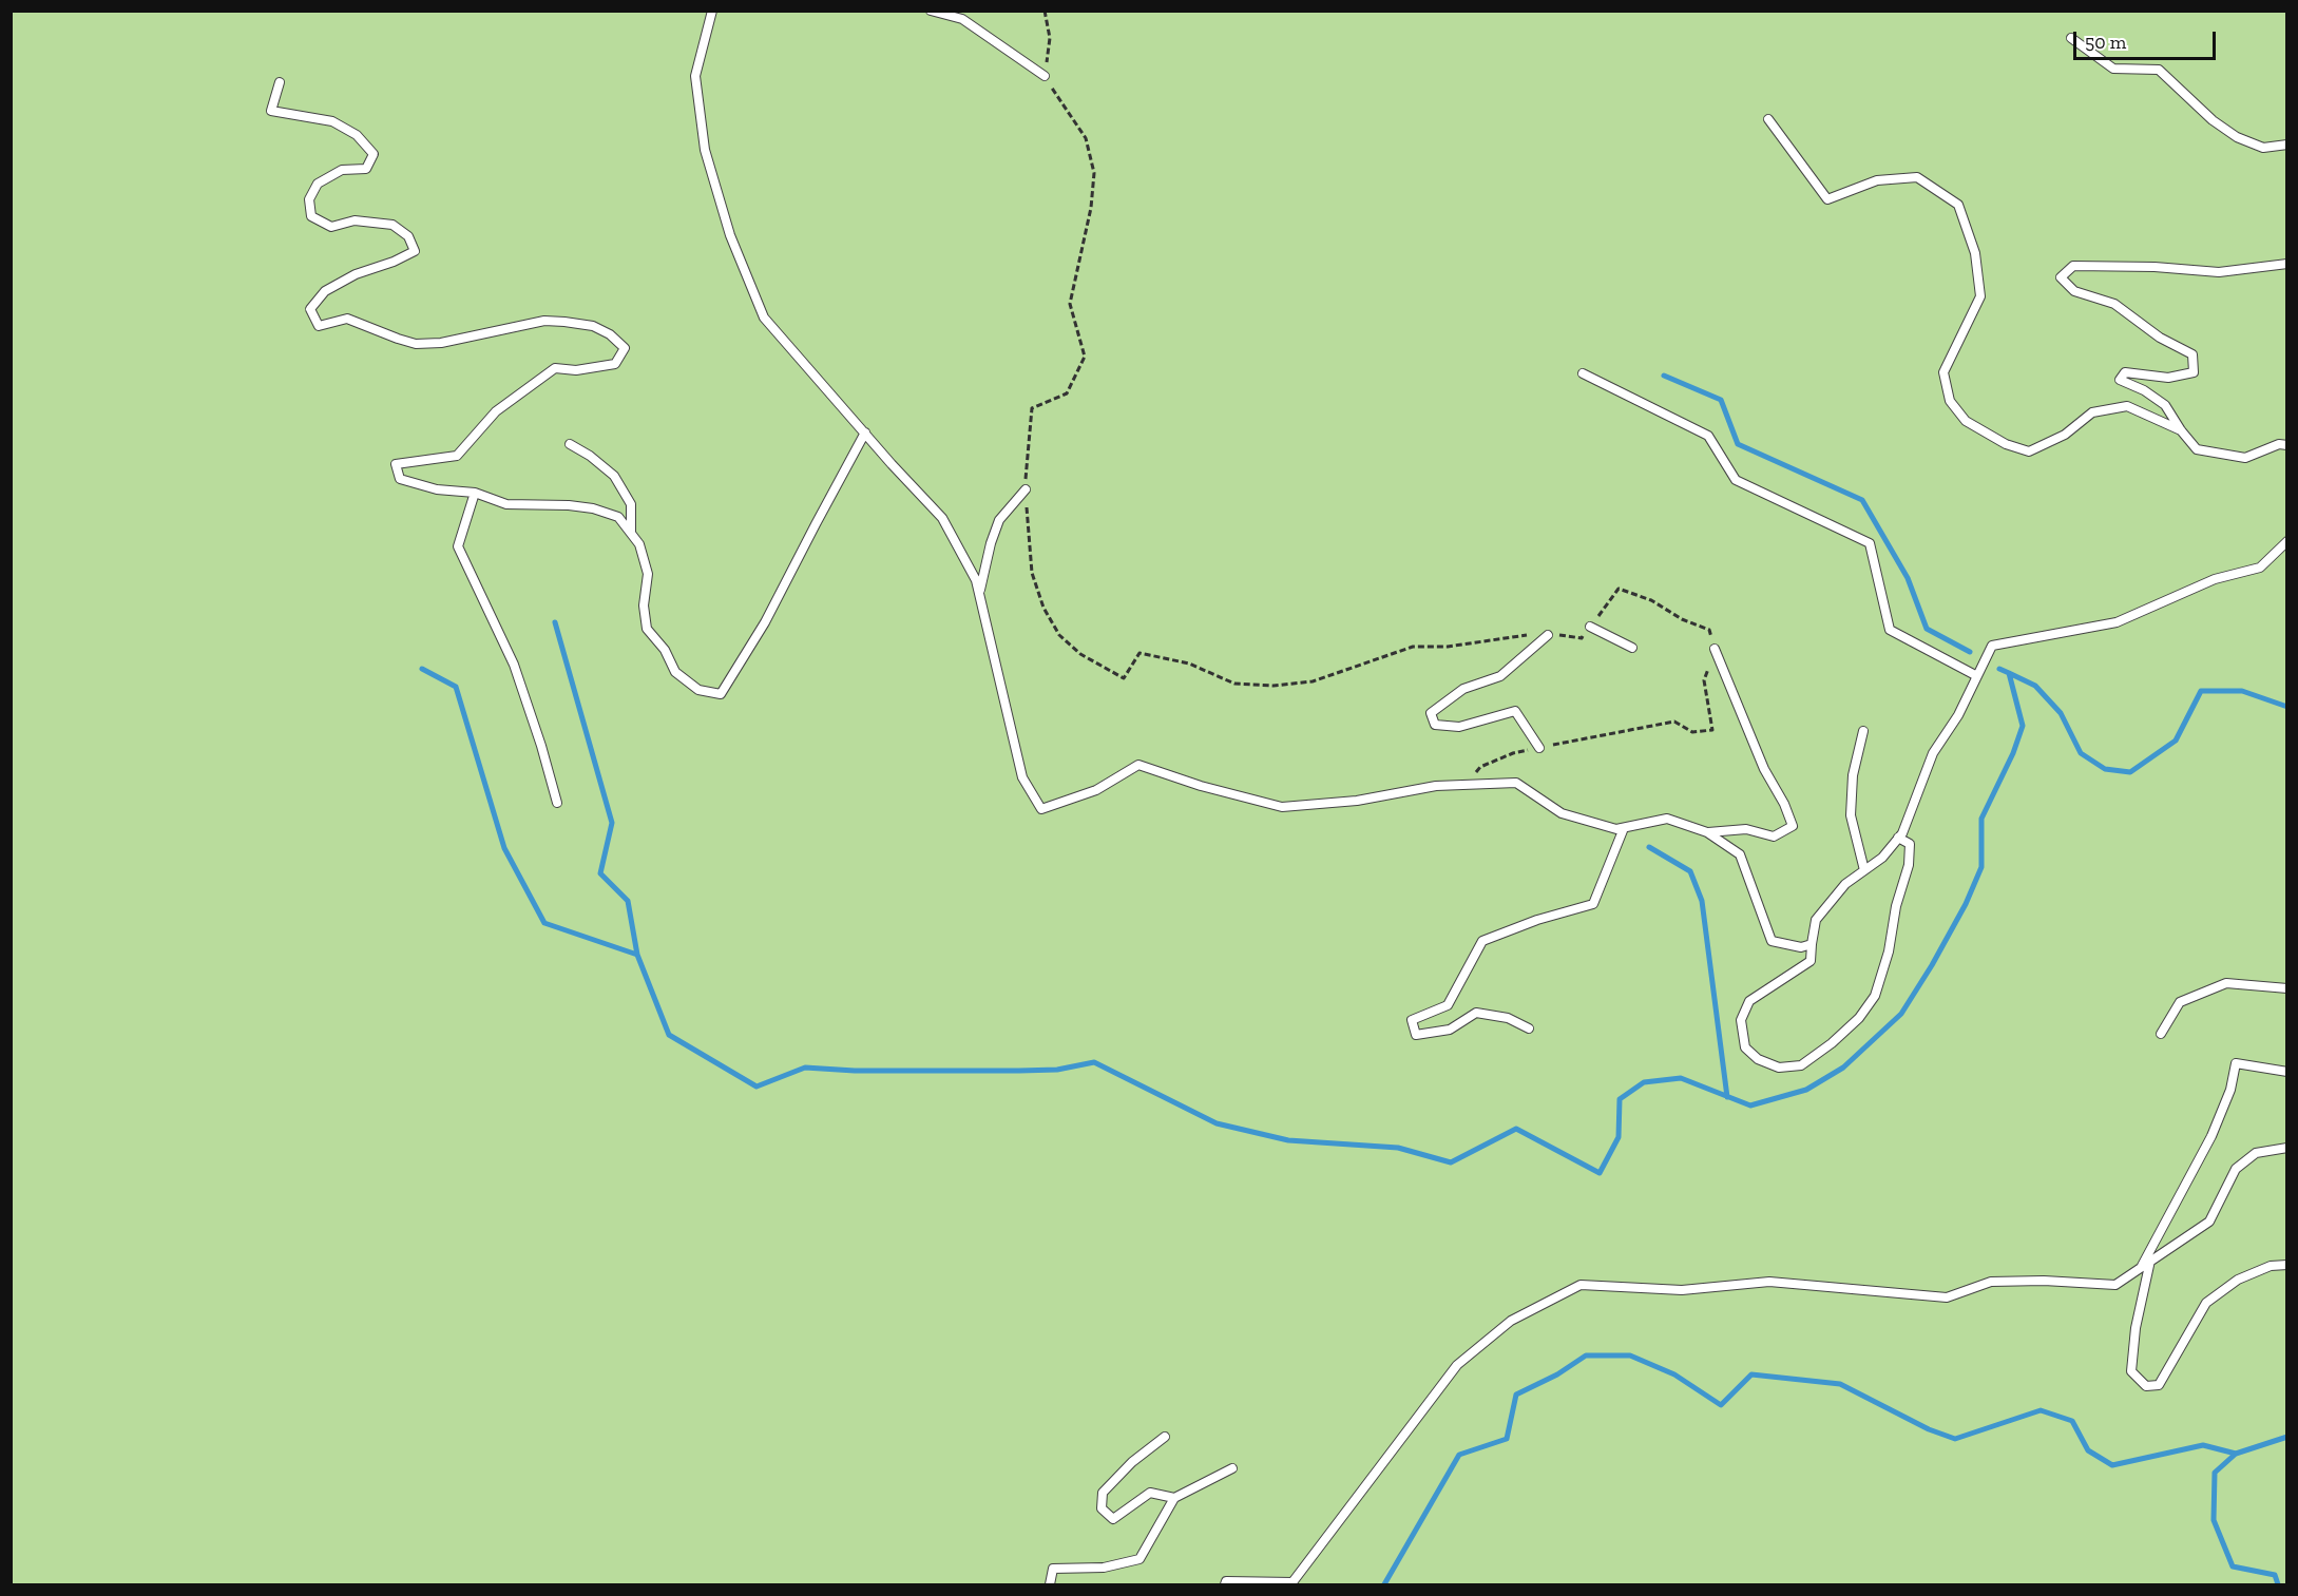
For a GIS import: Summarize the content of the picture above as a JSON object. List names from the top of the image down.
{
  "scale_bar": "50 m"
}
